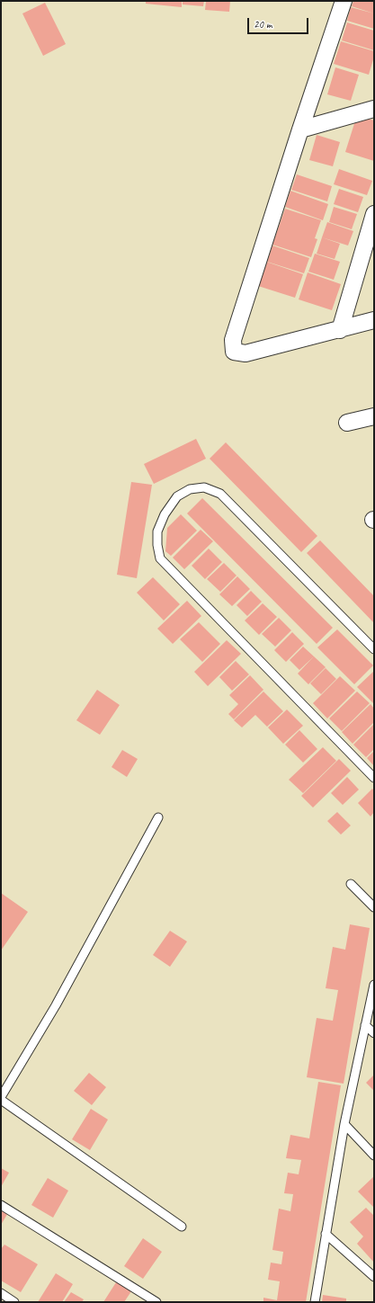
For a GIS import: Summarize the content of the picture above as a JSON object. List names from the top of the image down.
{
  "scale_bar": "20 m"
}
